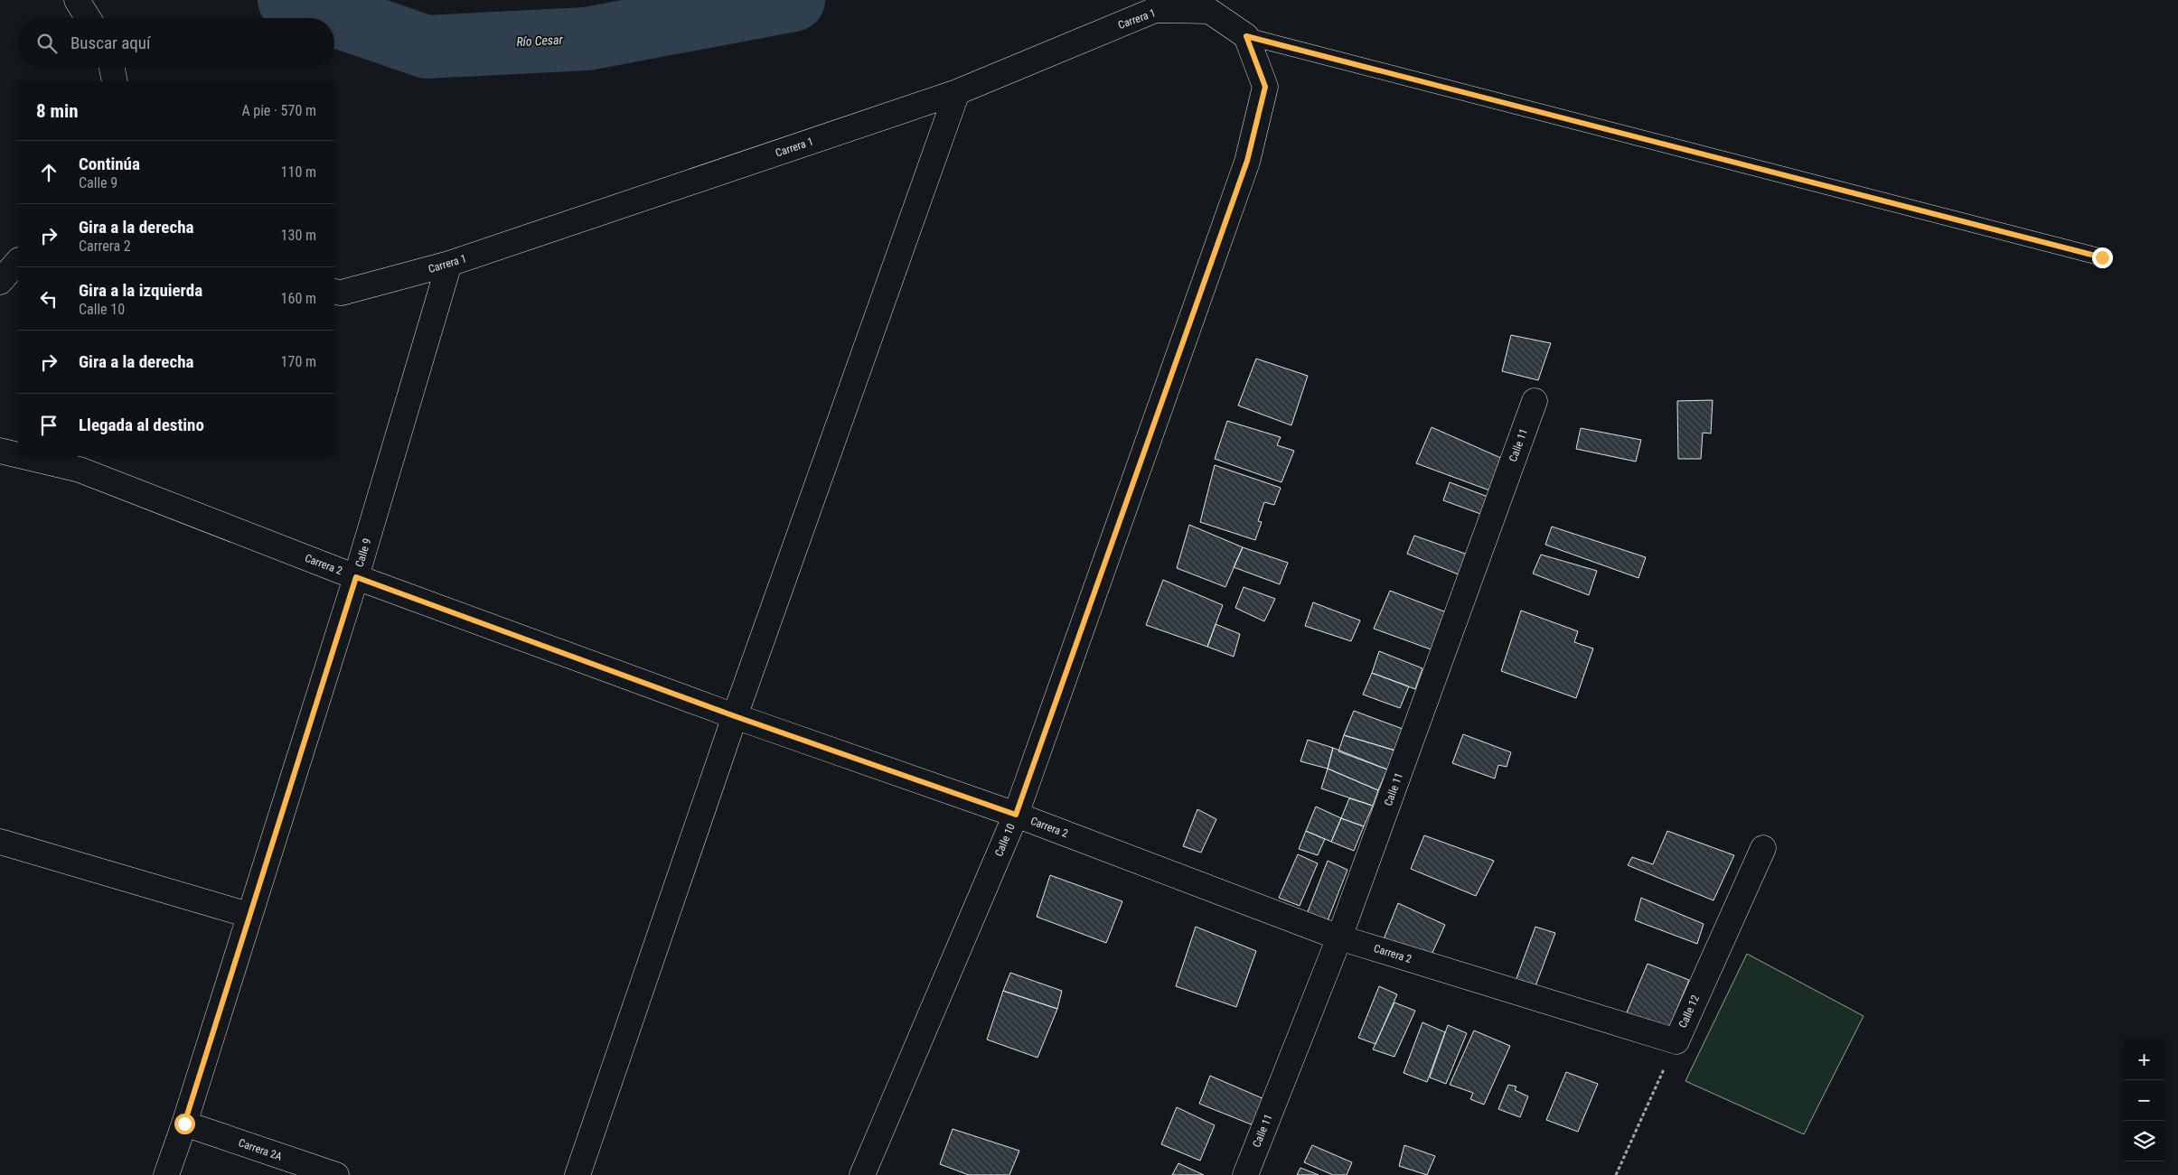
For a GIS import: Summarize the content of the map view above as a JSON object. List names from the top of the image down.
{
  "streets": {
    "street": [
      "Carrera 1",
      "Calle 11",
      "Calle 9",
      "Carrera 2",
      "Calle 10",
      "Calle 12",
      "Carrera 2A"
    ]
  },
  "crossings": [
    ["Carrera 1", "Calle 9"],
    ["Carrera 1", "Calle 10"],
    ["Calle 11", "Carrera 2"],
    ["Calle 9", "Carrera 2"],
    ["Calle 9", "Carrera 2A"],
    ["Carrera 2", "Calle 10"],
    ["Carrera 2", "Calle 12"]
  ],
  "water": ["Río Cesar"],
  "page": {
    "search": "Buscar aquí",
    "heading": ["8 min", "A pie · 570 m"],
    "list": [
      ["Continúa", "Calle 9", "110 m"],
      ["Gira a la derecha", "Carrera 2", "130 m"],
      ["Gira a la izquierda", "Calle 10", "160 m"],
      ["Gira a la derecha", "170 m"],
      "Llegada al destino"
    ],
    "map_buttons": ["+", "−"]
  }
}
